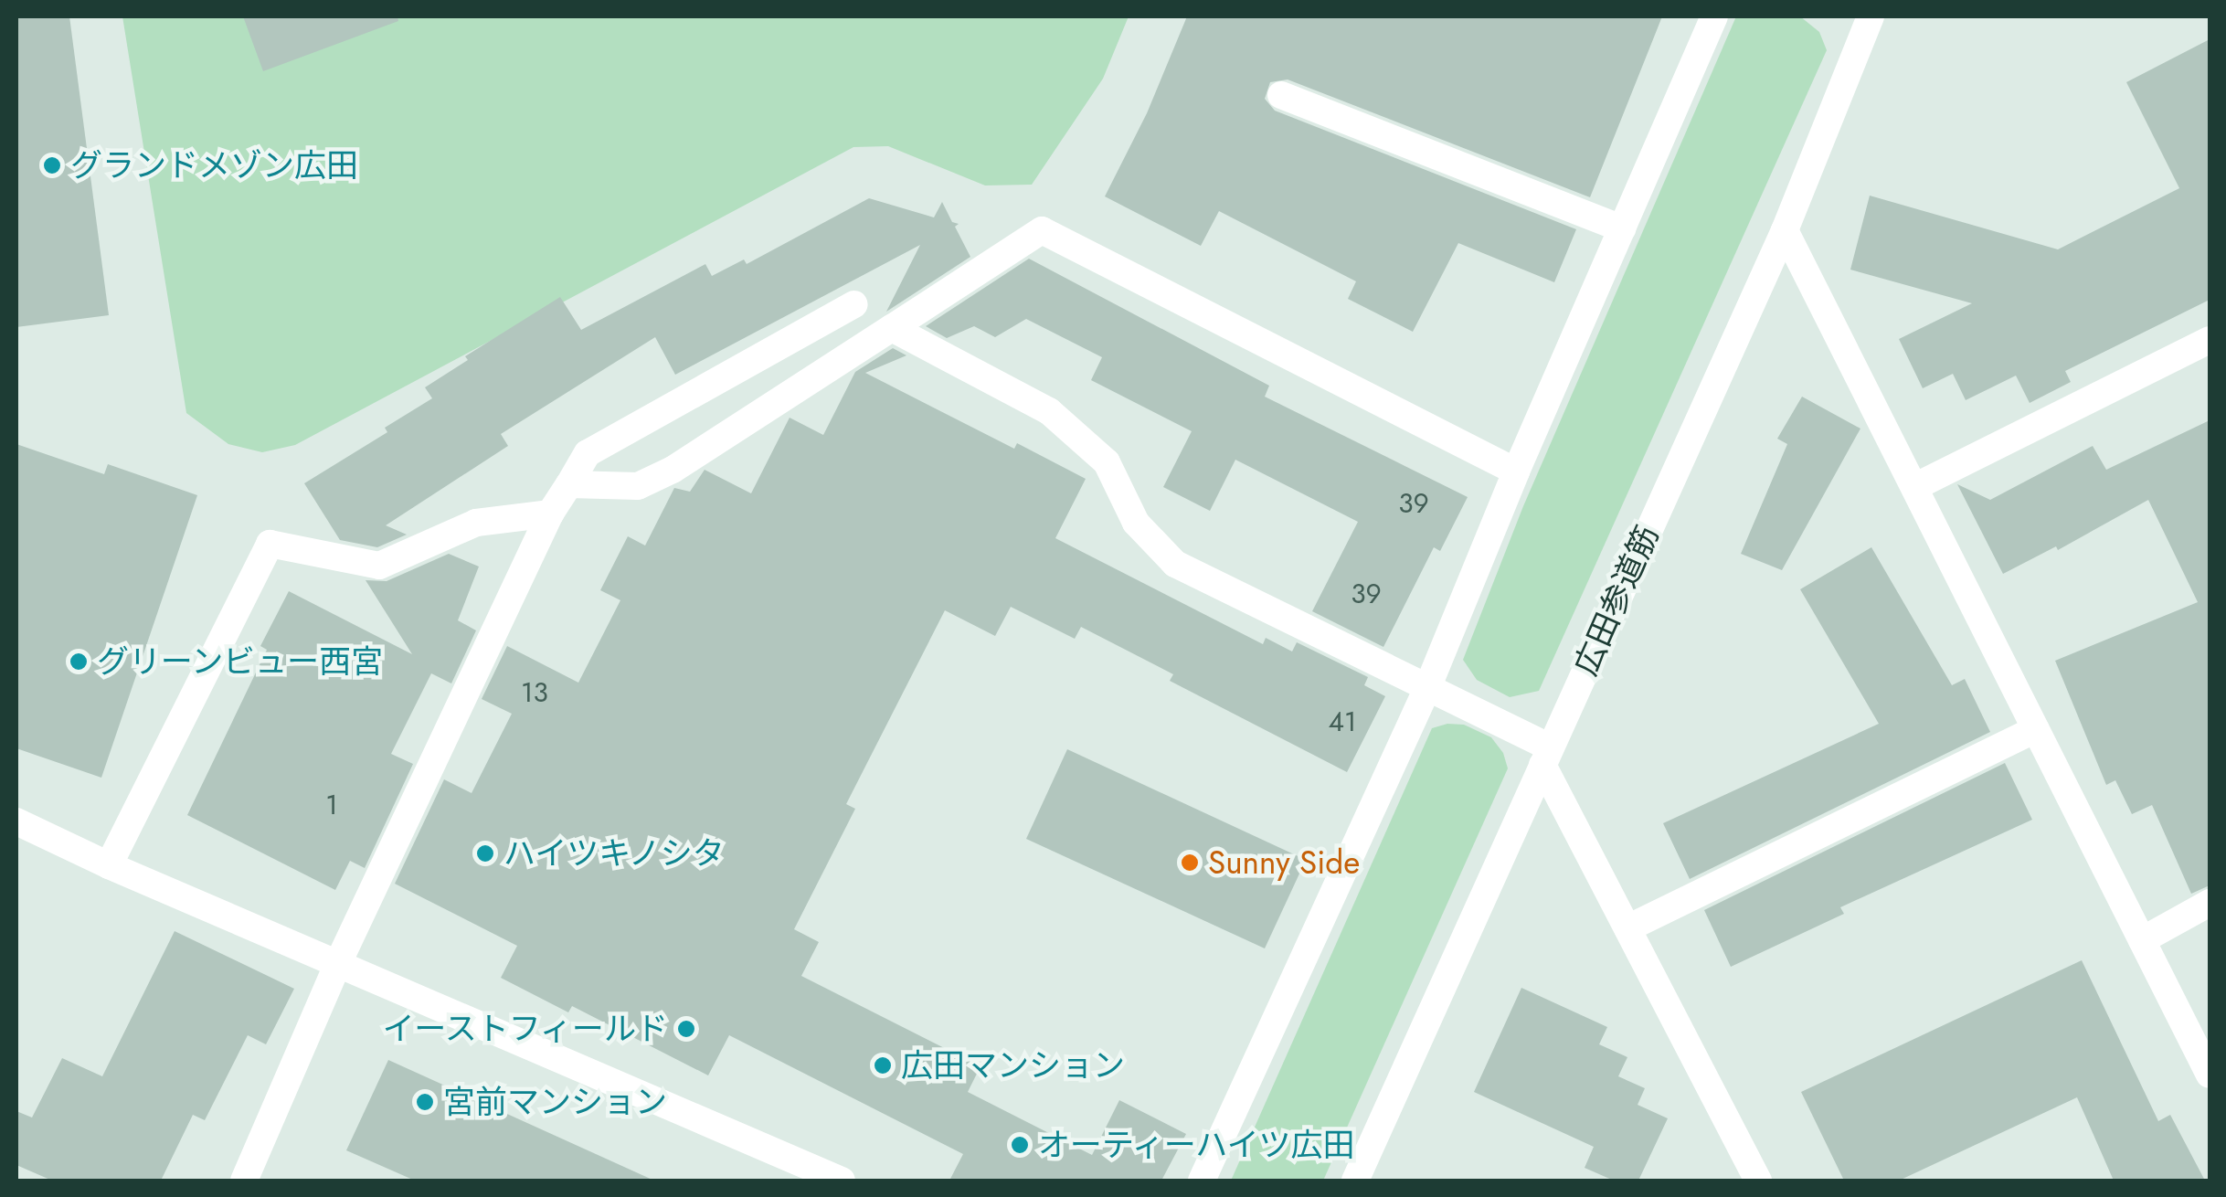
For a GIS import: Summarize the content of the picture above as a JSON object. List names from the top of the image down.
{
  "streets": {
    "street": ["広田参道筋"]
  },
  "places": [
    "グランドメゾン広田",
    "グリーンビュー西宮",
    "ハイツキノシタ",
    "Sunny Side",
    "イーストフィールド",
    "広田マンション",
    "宮前マンション",
    "オーティーハイツ広田"
  ],
  "house_numbers": [
    "39",
    "39",
    "13",
    "41",
    "1"
  ]
}
